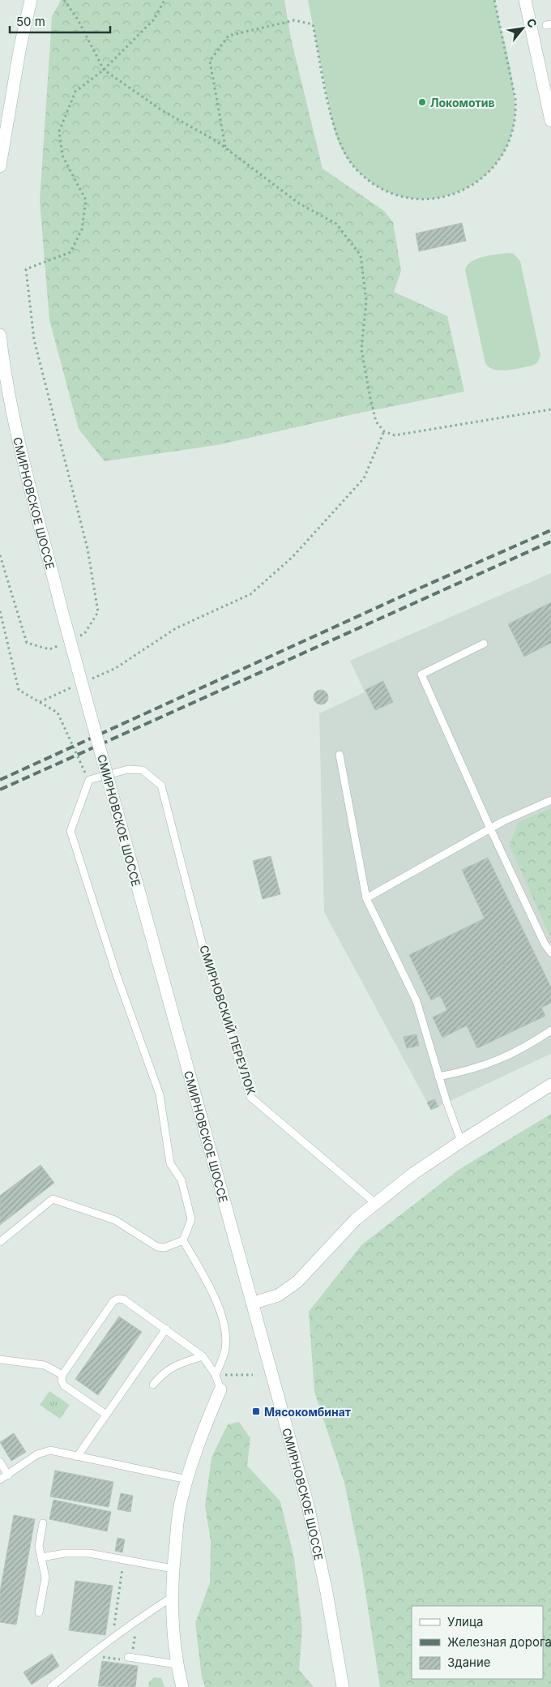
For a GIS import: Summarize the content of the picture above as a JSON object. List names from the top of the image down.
{
  "streets": {
    "main road": ["СМИРНОВСКОЕ ШОССЕ"],
    "lane": ["СМИРНОВСКИЙ ПЕРЕУЛОК"]
  },
  "places": {
    "other": ["Локомотив"],
    "transit": ["Мясокомбинат"]
  },
  "legend": ["Улица", "Железная дорога", "Здание"],
  "scale_bar": "50 m",
  "north": "top right"
}
